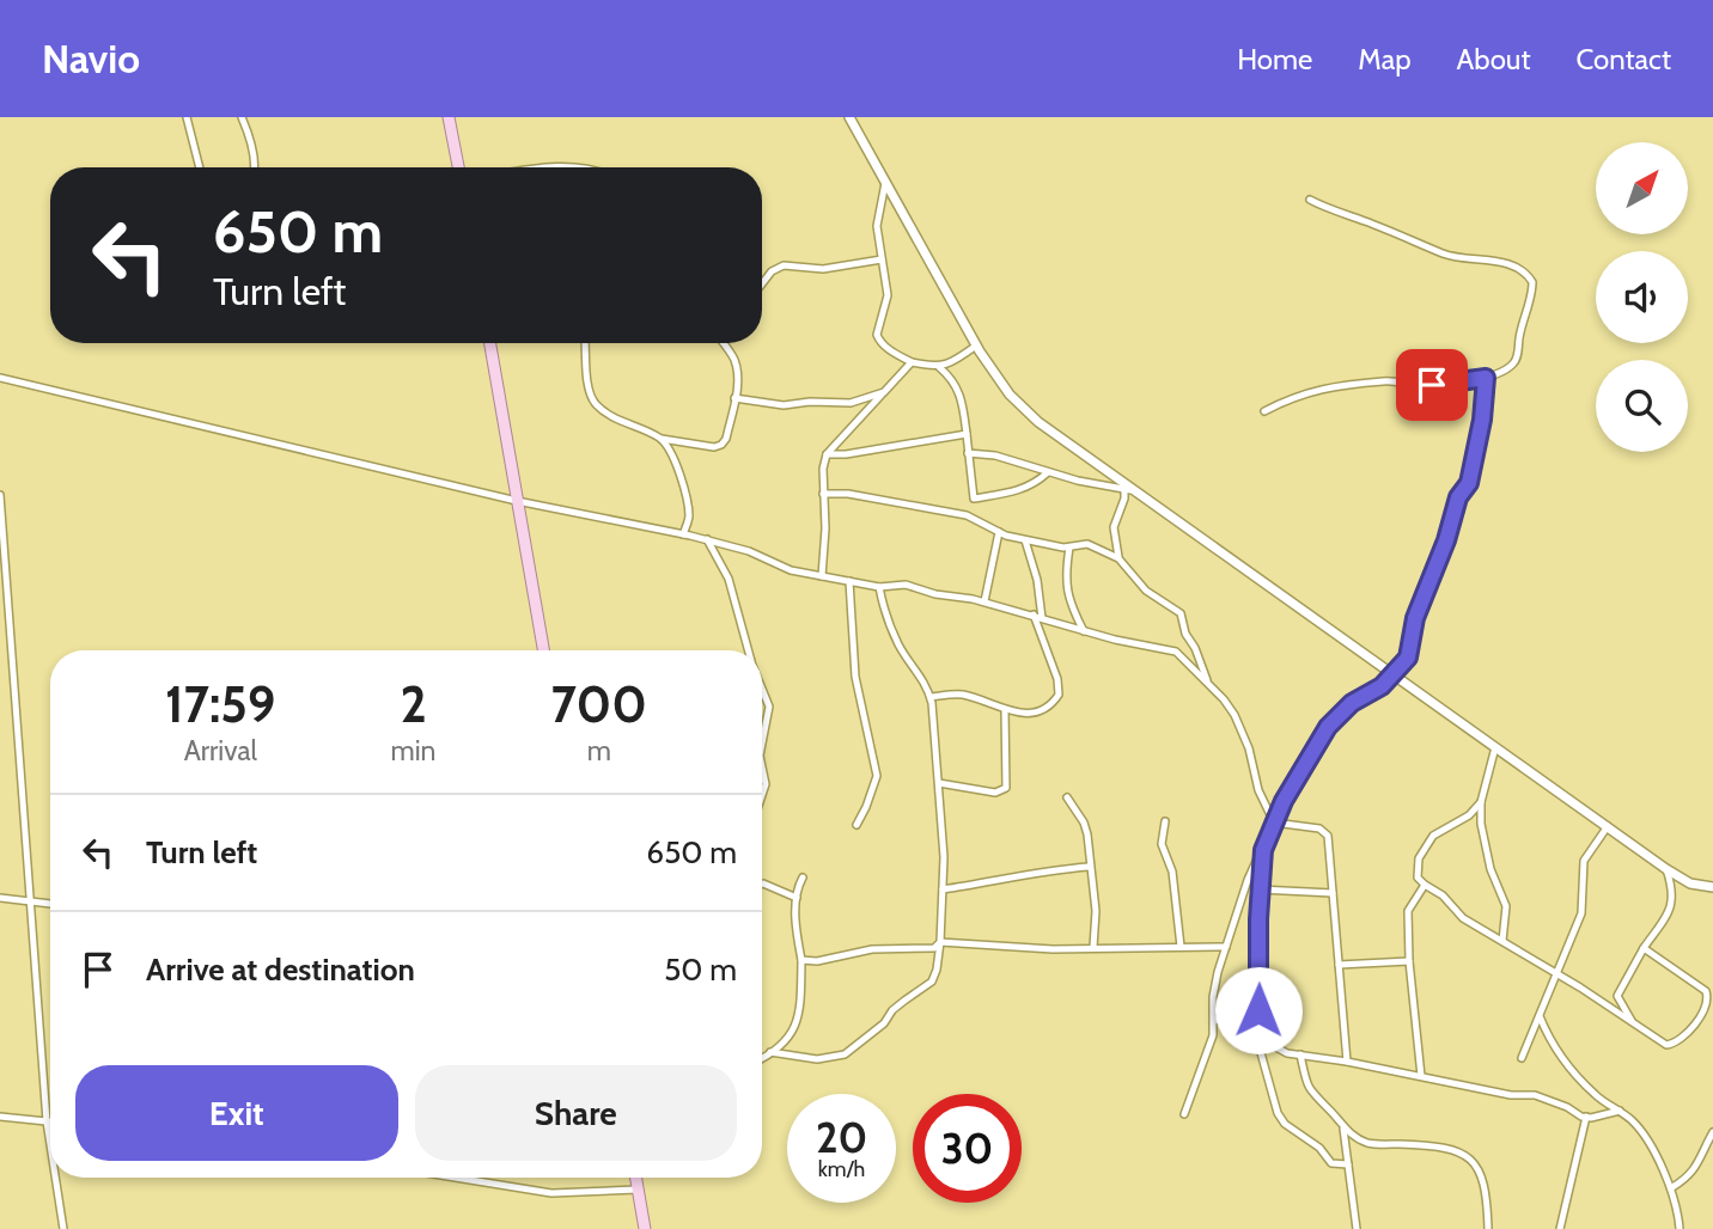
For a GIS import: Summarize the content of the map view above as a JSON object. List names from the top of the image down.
{
  "north": "top right",
  "page": {
    "header": "Navio",
    "nav": [
      "Home",
      "Map",
      "About",
      "Contact"
    ],
    "turn": ["650 m", "Turn left"],
    "eta": [
      "17:59",
      "Arrival",
      "2",
      "min",
      "700",
      "m"
    ],
    "list": [
      {
        "name": "Turn left",
        "value": "650 m"
      },
      {
        "name": "Arrive at destination",
        "value": "50 m"
      }
    ],
    "buttons": ["Exit", "Share"],
    "speed": "20 km/h",
    "limit": "30"
  }
}
